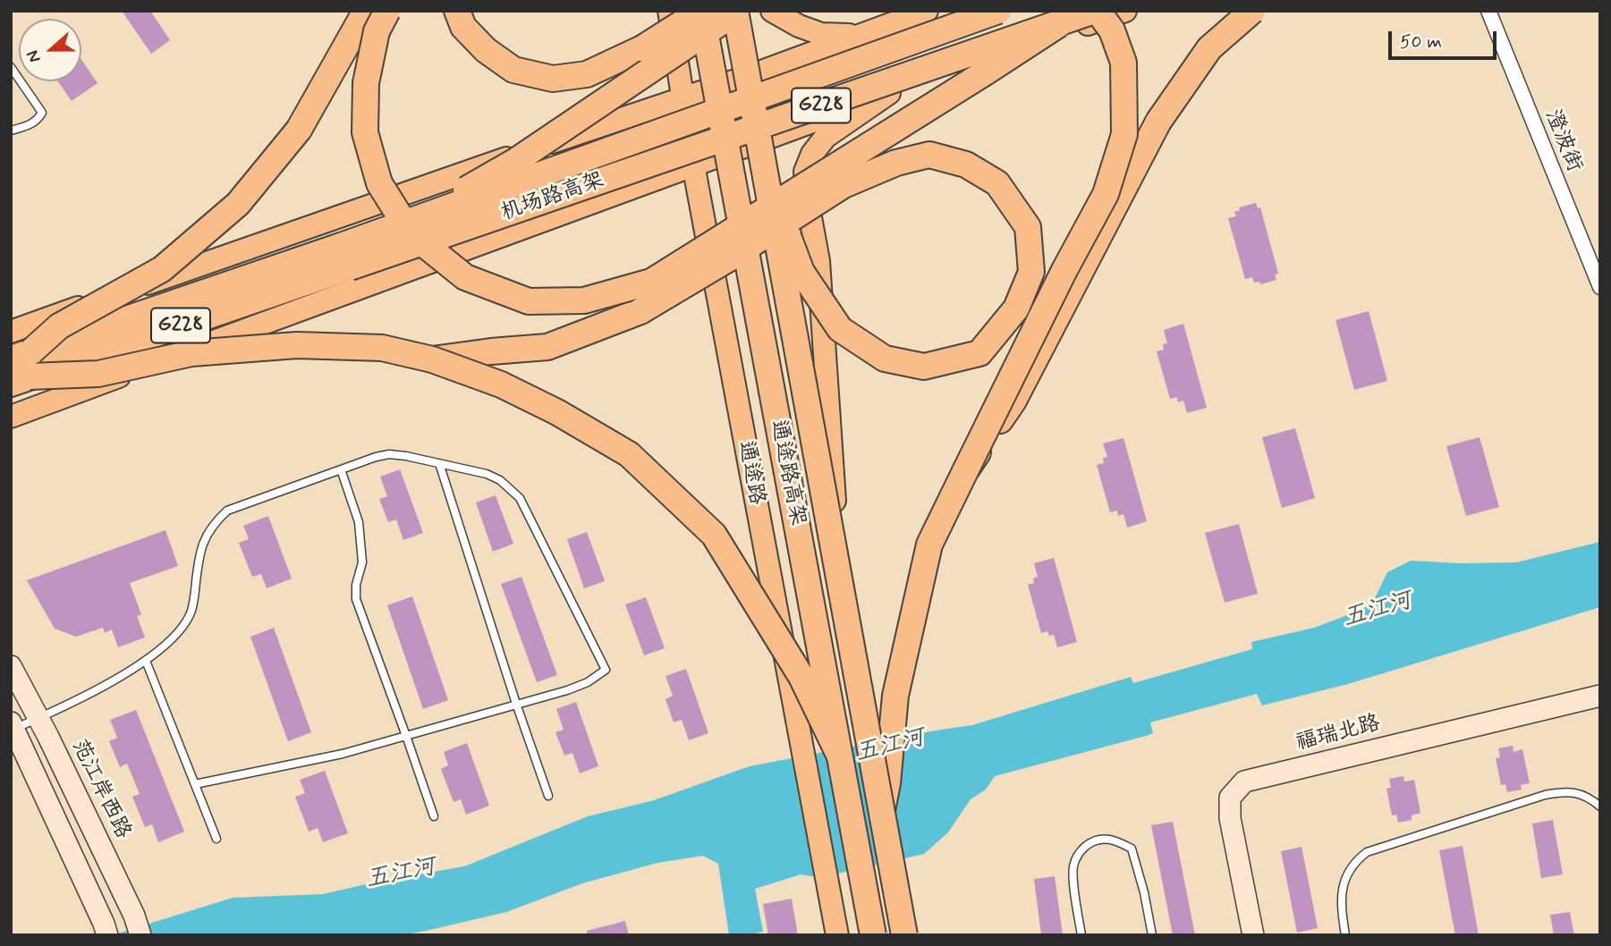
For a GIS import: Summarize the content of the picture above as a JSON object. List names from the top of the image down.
{
  "streets": {
    "highway": ["G228", "机场路高架", "通途路高架"],
    "main road": ["通途路"],
    "street": ["澄波街", "福瑞北路", "范江岸西路"]
  },
  "water": ["五江河"],
  "scale_bar": "50 m",
  "north": "left"
}
